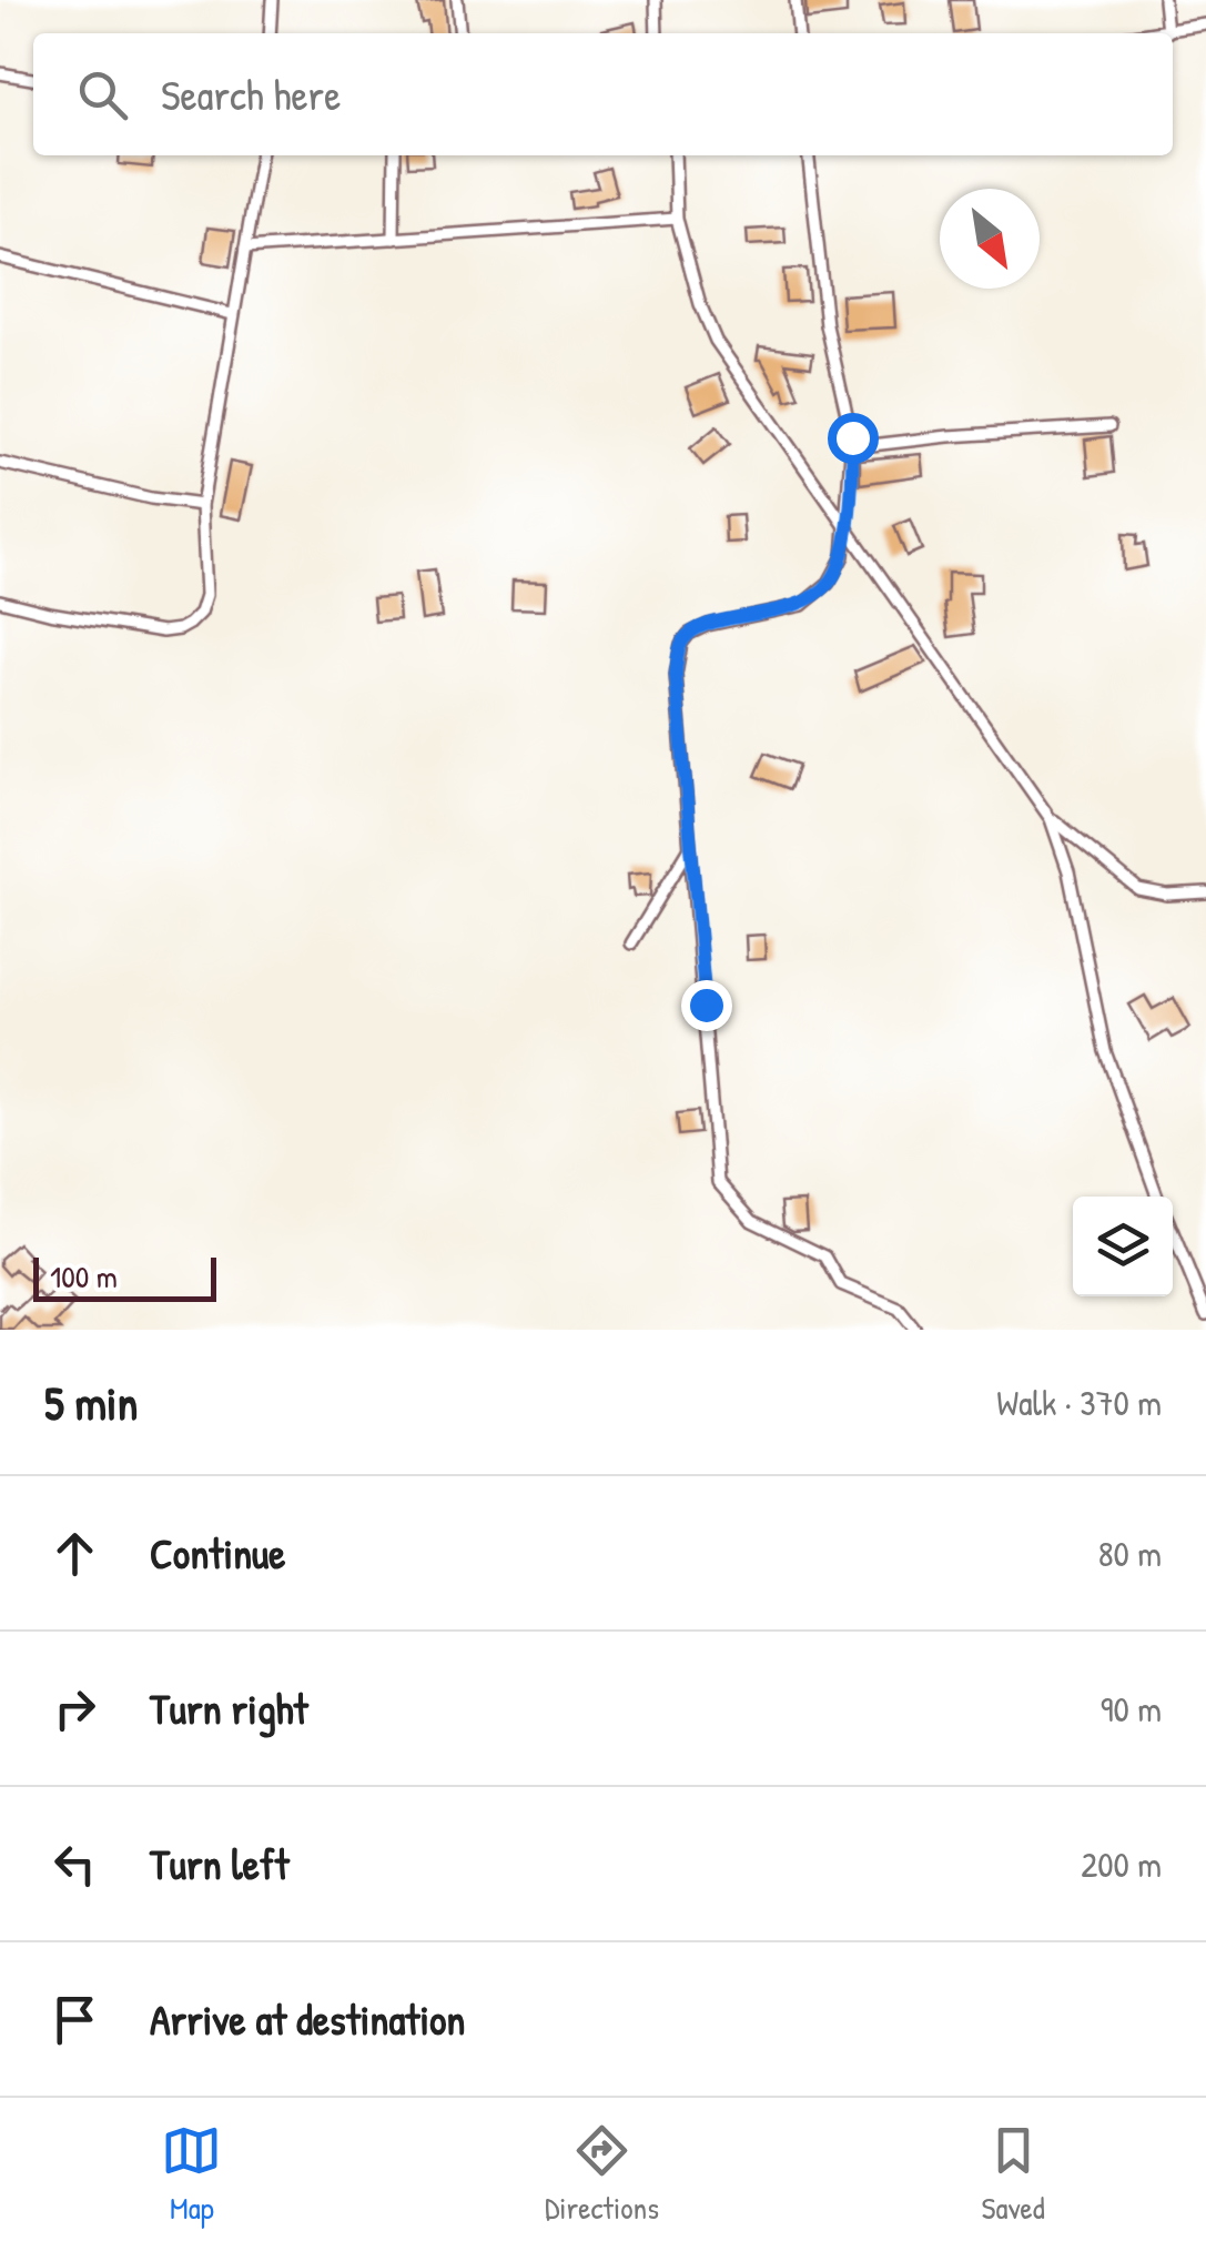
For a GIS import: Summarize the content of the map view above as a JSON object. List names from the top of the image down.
{
  "scale_bar": "100 m",
  "north": "bottom right",
  "page": {
    "search": "Search here",
    "scale": "100 m",
    "heading": ["5 min", "Walk · 370 m"],
    "list": [
      ["Continue", "80 m"],
      ["Turn right", "90 m"],
      ["Turn left", "200 m"],
      "Arrive at destination"
    ],
    "nav": ["Map", "Directions", "Saved"]
  }
}
